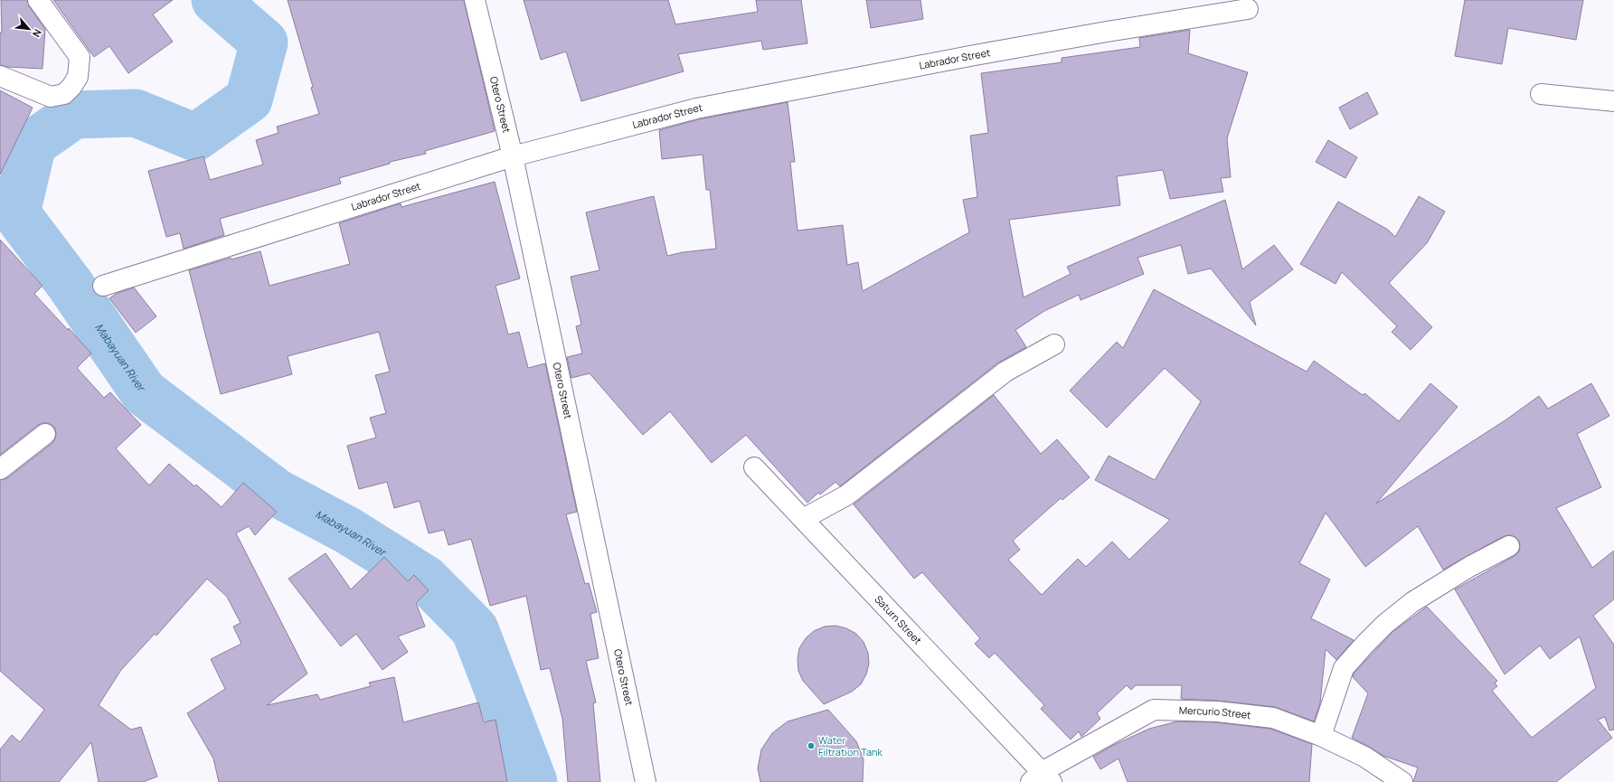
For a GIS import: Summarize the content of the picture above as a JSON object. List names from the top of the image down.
{
  "streets": {
    "street": [
      "Labrador Street",
      "Otero Street",
      "Saturn Street",
      "Mercurio Street"
    ]
  },
  "crossings": [
    ["Labrador Street", "Otero Street"],
    ["Saturn Street", "Mercurio Street"]
  ],
  "water": ["Mabayuan River"],
  "places": ["Water Filtration Tank"],
  "north": "bottom right"
}
